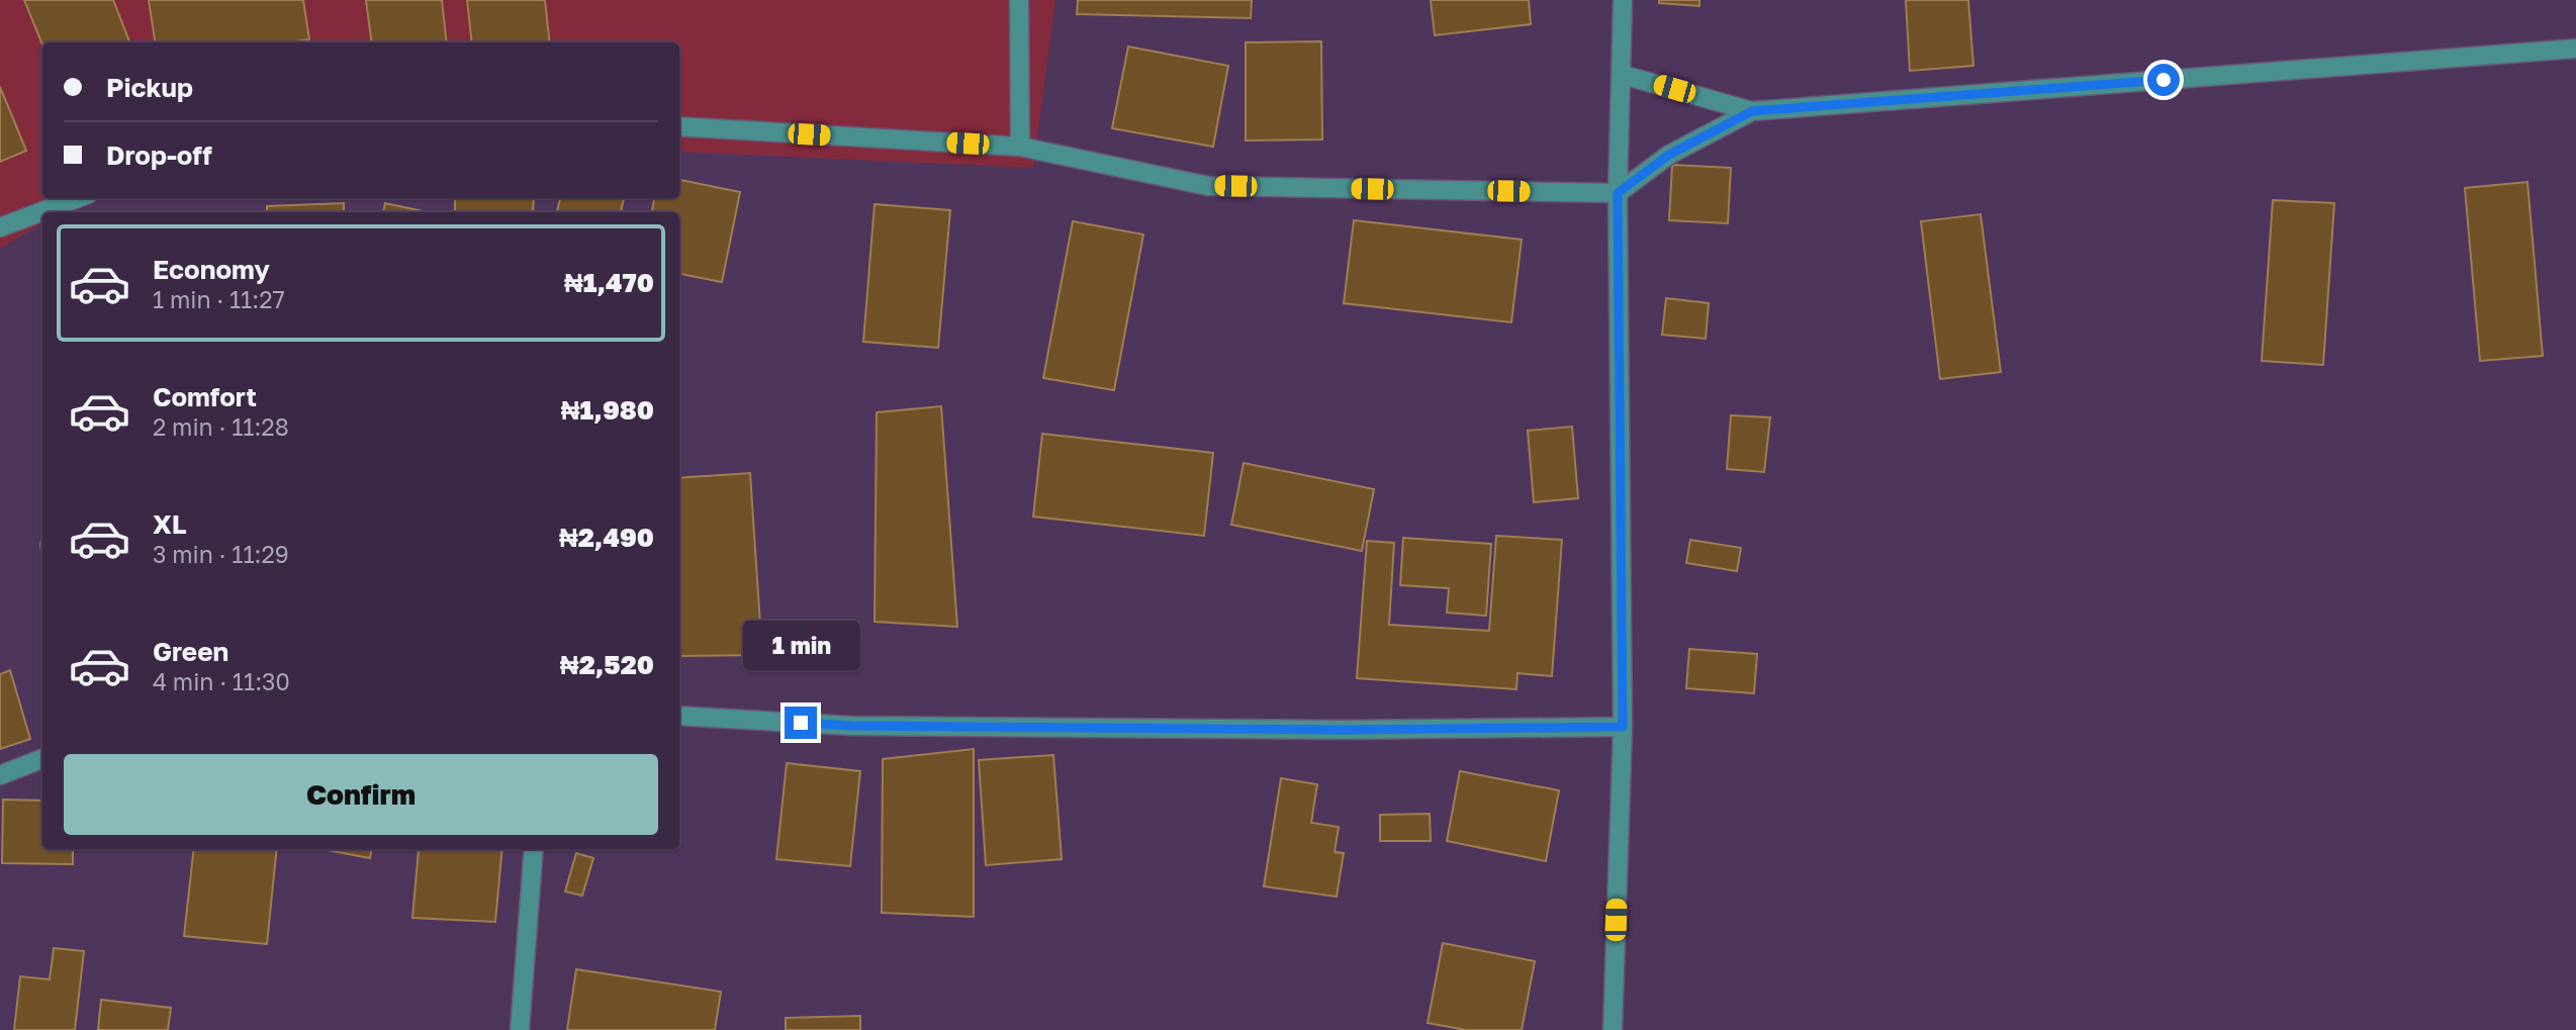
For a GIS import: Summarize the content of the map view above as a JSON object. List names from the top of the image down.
{
  "page": {
    "banner": ["Pickup", "Drop-off"],
    "list": [
      {
        "name": "Economy",
        "note": "1 min · 11:27",
        "value": "₦1,470"
      },
      {
        "name": "Comfort",
        "note": "2 min · 11:28",
        "value": "₦1,980"
      },
      {
        "name": "XL",
        "note": "3 min · 11:29",
        "value": "₦2,490"
      },
      {
        "name": "Green",
        "note": "4 min · 11:30",
        "value": "₦2,520"
      }
    ],
    "bubble": "1 min",
    "buttons": "Confirm"
  }
}
